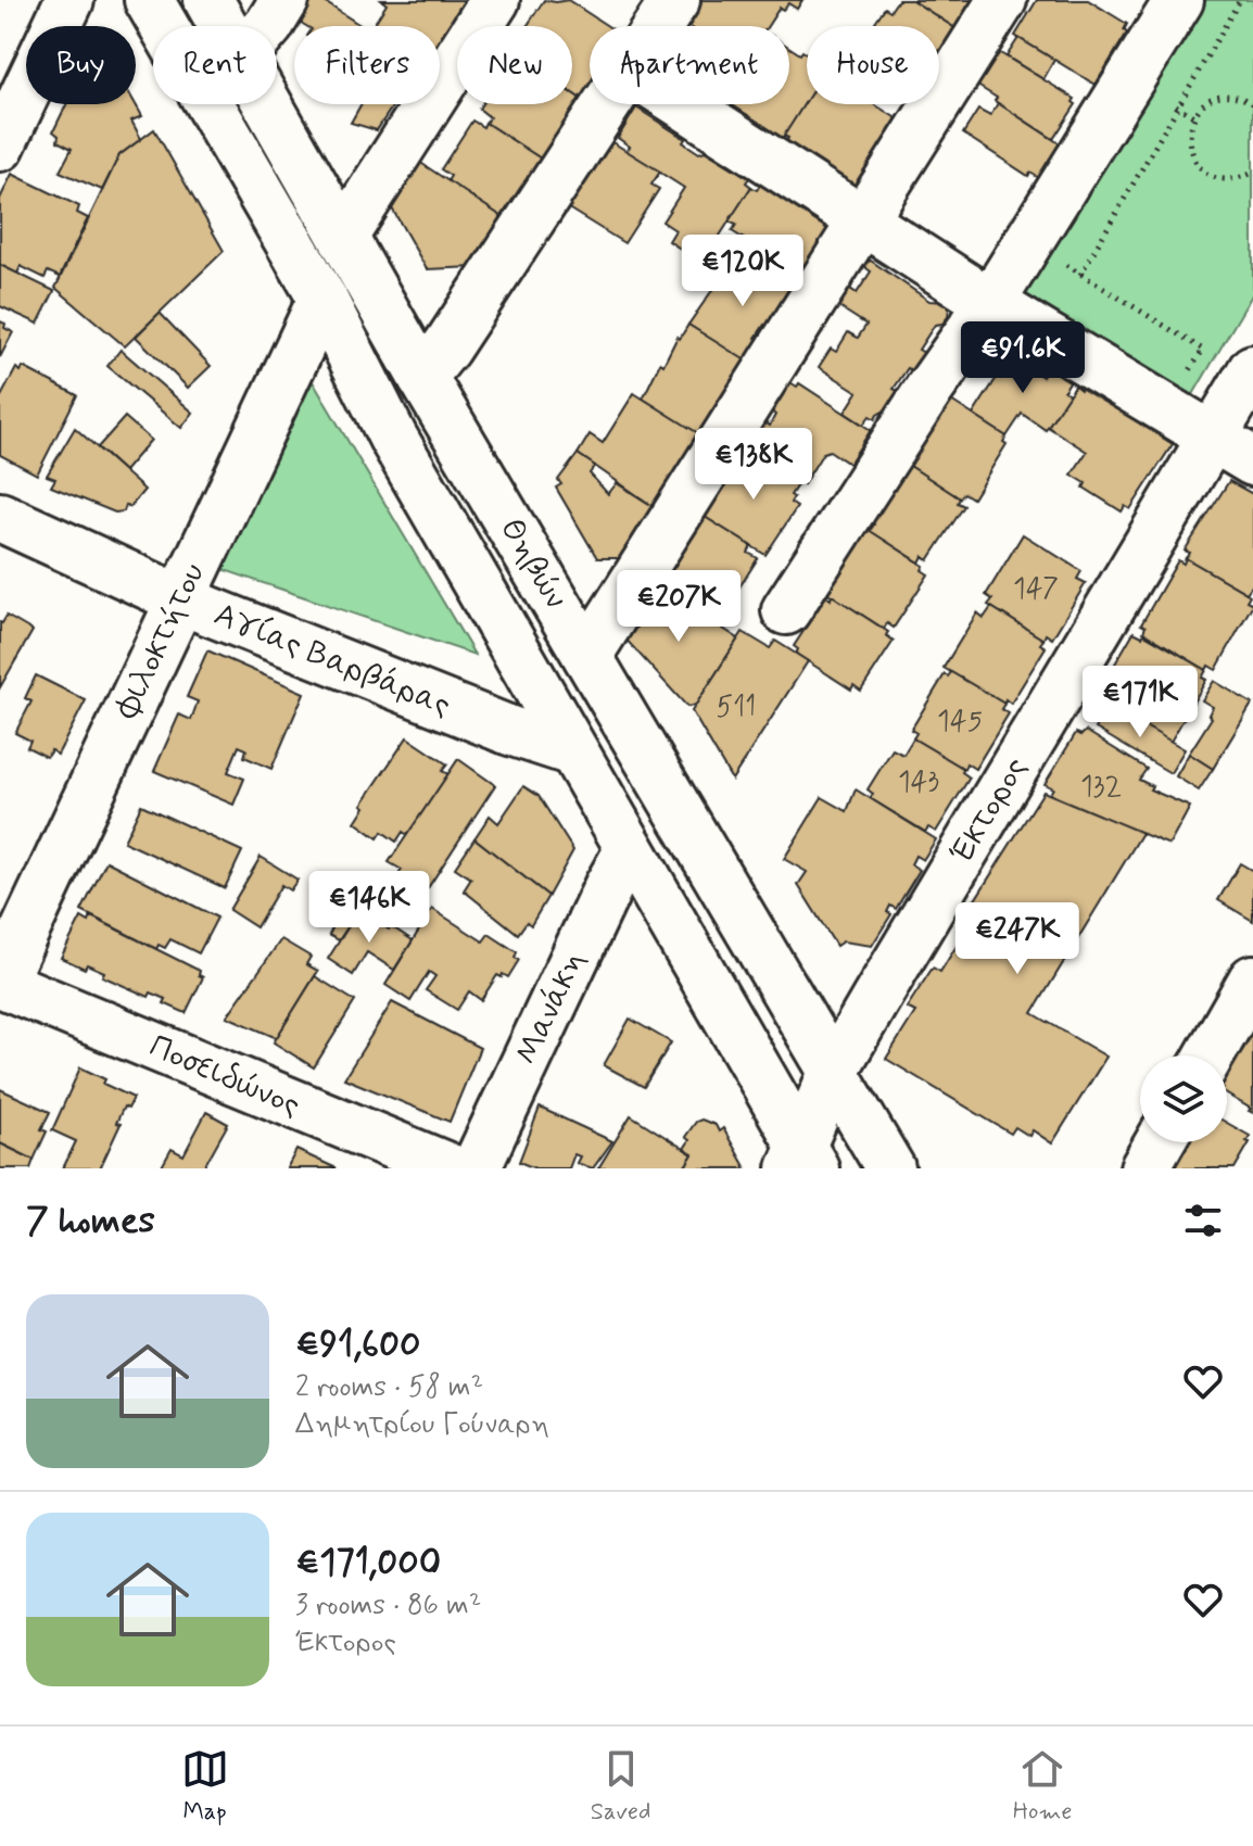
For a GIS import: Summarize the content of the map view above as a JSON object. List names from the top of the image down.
{
  "streets": {
    "street": [
      "Θηβών",
      "Φιλοκτήτου",
      "Αγίας Βαρβάρας",
      "Έκτορος",
      "Μανάκη",
      "Ποσειδώνος"
    ]
  },
  "crossings": [
    ["Θηβών", "Φιλοκτήτου"],
    ["Θηβών", "Αγίας Βαρβάρας"],
    ["Θηβών", "Έκτορος"],
    ["Θηβών", "Μανάκη"],
    ["Φιλοκτήτου", "Αγίας Βαρβάρας"],
    ["Φιλοκτήτου", "Ποσειδώνος"]
  ],
  "house_numbers": [
    "147",
    "511",
    "145",
    "143",
    "132"
  ],
  "page": {
    "chip": [
      "Buy",
      "Rent",
      "Filters",
      "New",
      "Apartment",
      "House"
    ],
    "price": [
      "€120K",
      "€91.6K",
      "€138K",
      "€207K",
      "€171K",
      "€146K",
      "€247K"
    ],
    "heading": "7 homes",
    "list": [
      {
        "name": "€91,600",
        "note": "2 rooms · 58 m² · Δημητρίου Γούναρη"
      },
      {
        "name": "€171,000",
        "note": "3 rooms · 86 m² · Έκτορος"
      }
    ],
    "tabs": ["Map", "Saved", "Home"]
  }
}
